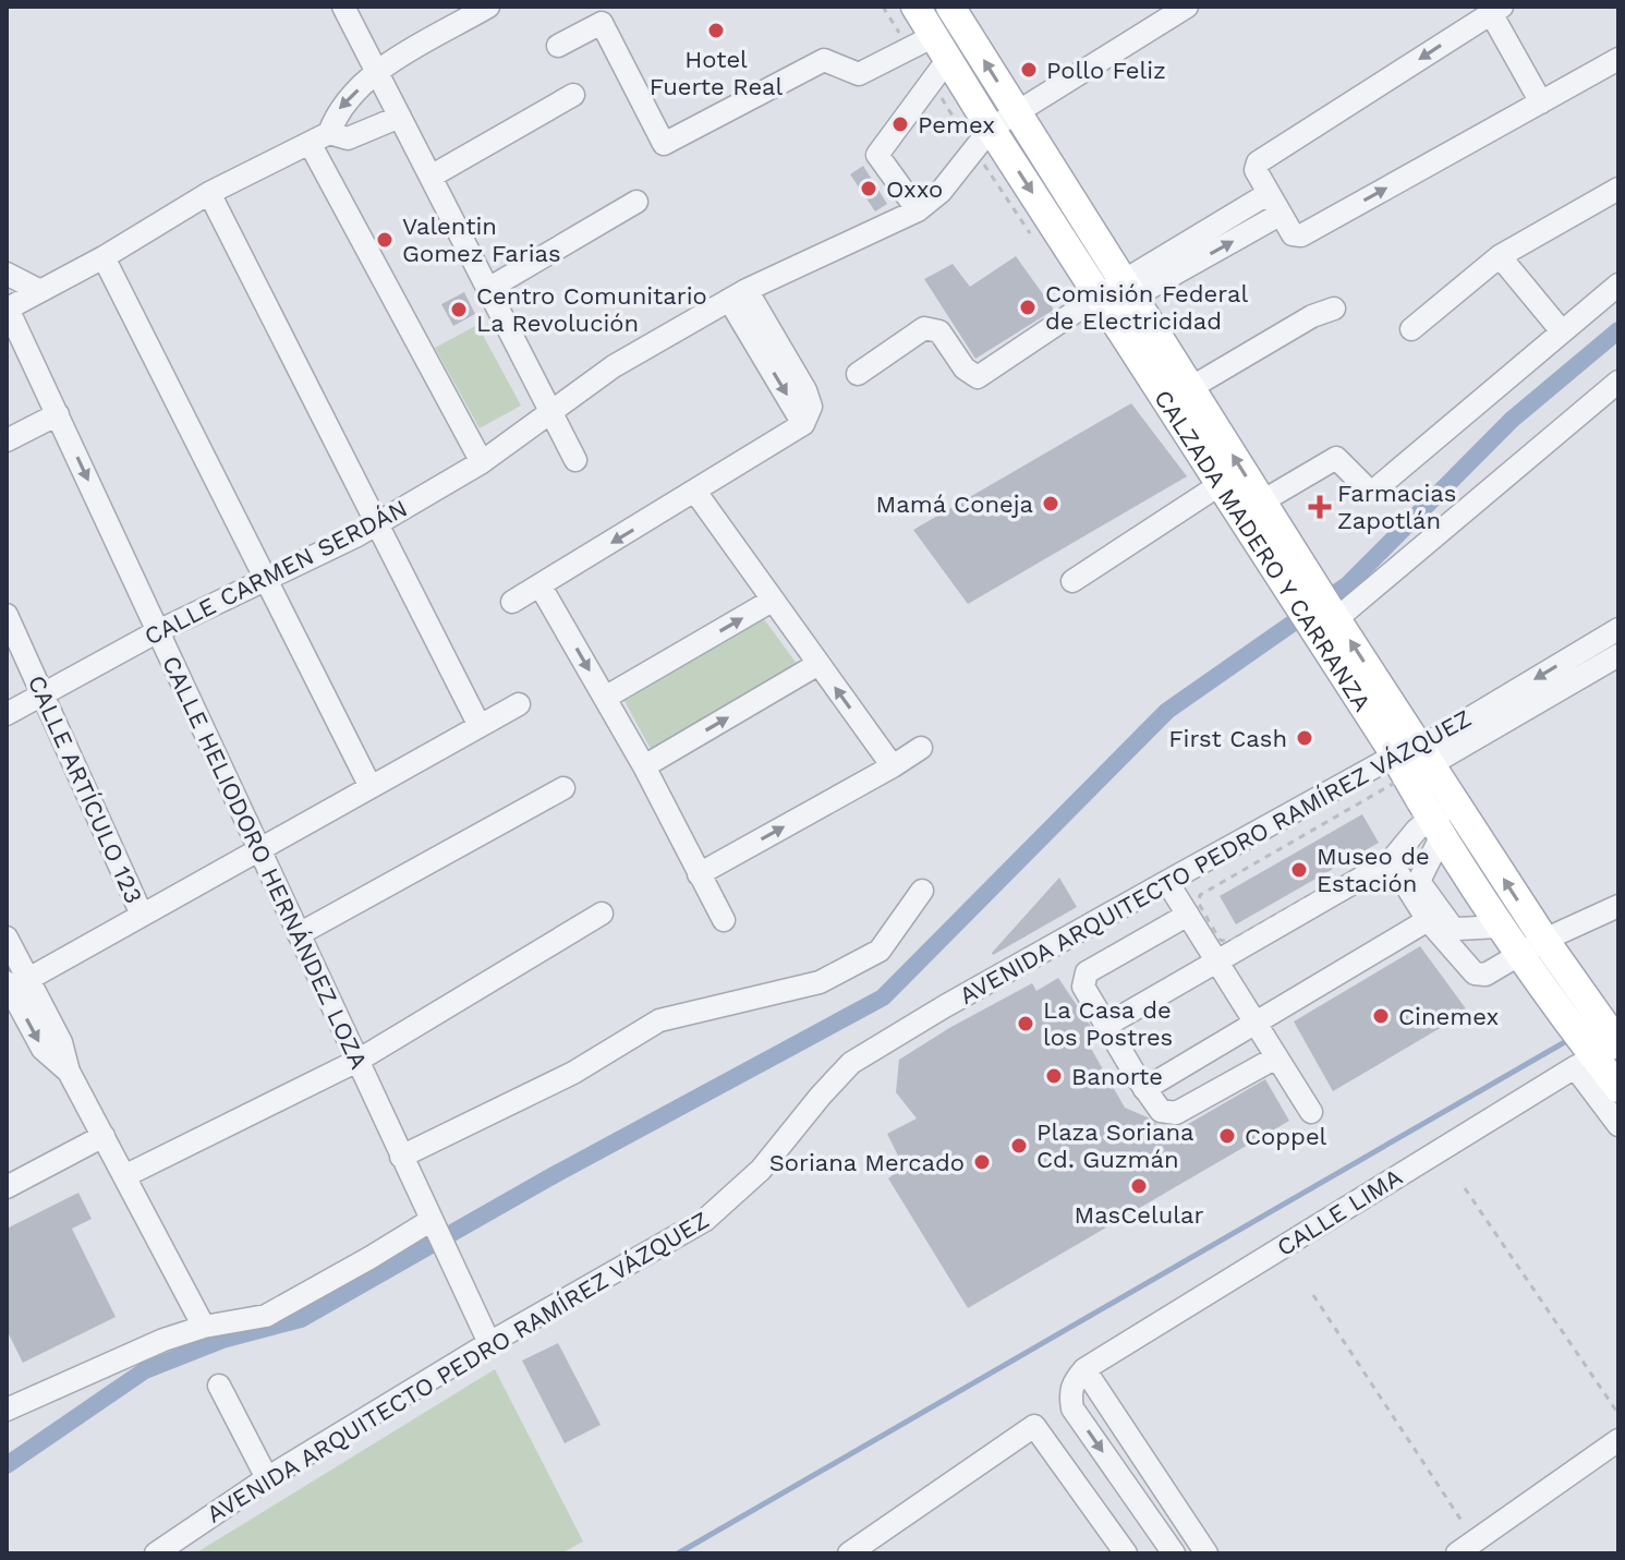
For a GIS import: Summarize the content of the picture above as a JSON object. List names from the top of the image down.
{
  "streets": {
    "main road": ["CALZADA MADERO Y CARRANZA"],
    "street": [
      "CALLE CARMEN SERDÁN",
      "CALLE ARTÍCULO 123",
      "AVENIDA ARQUITECTO PEDRO RAMÍREZ VÁZQUEZ",
      "CALLE HELIODORO HERNÁNDEZ LOZA",
      "CALLE LIMA"
    ]
  },
  "crossings": [
    ["CALZADA MADERO Y CARRANZA", "CALLE CARMEN SERDÁN"],
    ["CALZADA MADERO Y CARRANZA", "AVENIDA ARQUITECTO PEDRO RAMÍREZ VÁZQUEZ"],
    ["CALZADA MADERO Y CARRANZA", "CALLE LIMA"],
    ["CALLE CARMEN SERDÁN", "CALLE ARTÍCULO 123"],
    ["CALLE CARMEN SERDÁN", "CALLE HELIODORO HERNÁNDEZ LOZA"],
    ["AVENIDA ARQUITECTO PEDRO RAMÍREZ VÁZQUEZ", "CALLE HELIODORO HERNÁNDEZ LOZA"]
  ],
  "places": {
    "other": [
      "Hotel Fuerte Real",
      "Pollo Feliz",
      "Pemex",
      "Oxxo",
      "Valentin Gomez Farias",
      "Comisión Federal de Electricidad",
      "Centro Comunitario La Revolución",
      "Mamá Coneja",
      "First Cash",
      "Museo de Estación",
      "Cinemex",
      "La Casa de los Postres",
      "Banorte",
      "Coppel",
      "Plaza Soriana Cd. Guzmán",
      "Soriana Mercado",
      "MasCelular"
    ],
    "health": ["Farmacias Zapotlán"]
  }
}
